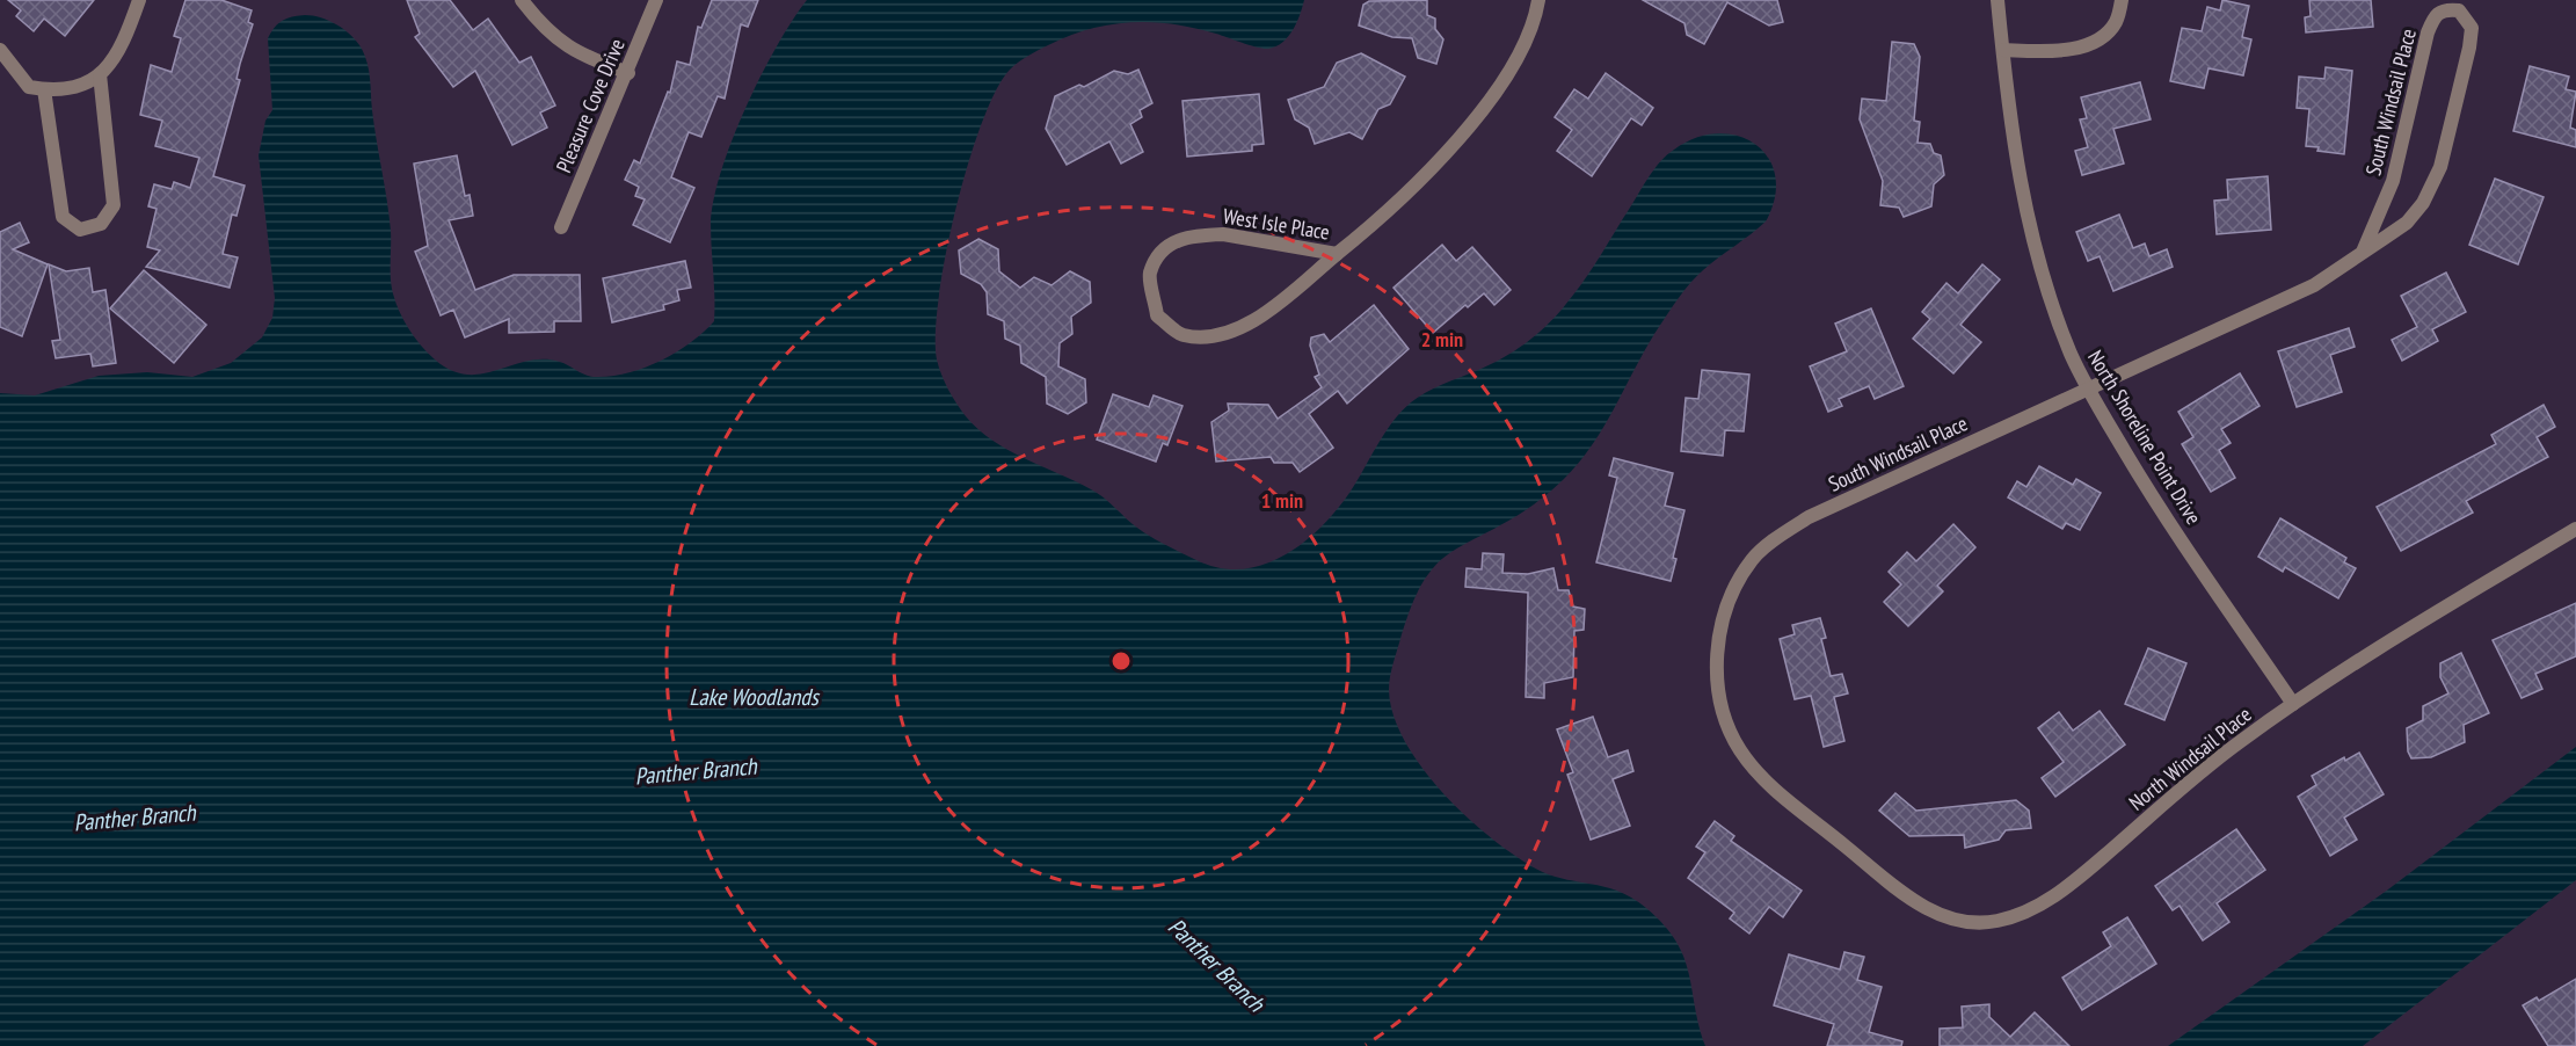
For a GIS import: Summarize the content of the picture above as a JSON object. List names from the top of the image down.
{
  "streets": {
    "street": [
      "South Windsail Place",
      "Pleasure Cove Drive",
      "West Isle Place",
      "North Shoreline Point Drive",
      "North Windsail Place"
    ]
  },
  "crossings": [
    ["South Windsail Place", "North Shoreline Point Drive"],
    ["South Windsail Place", "North Windsail Place"],
    ["North Shoreline Point Drive", "North Windsail Place"]
  ],
  "water": ["Lake Woodlands", "Panther Branch"],
  "rings": ["2 min", "1 min"]
}
